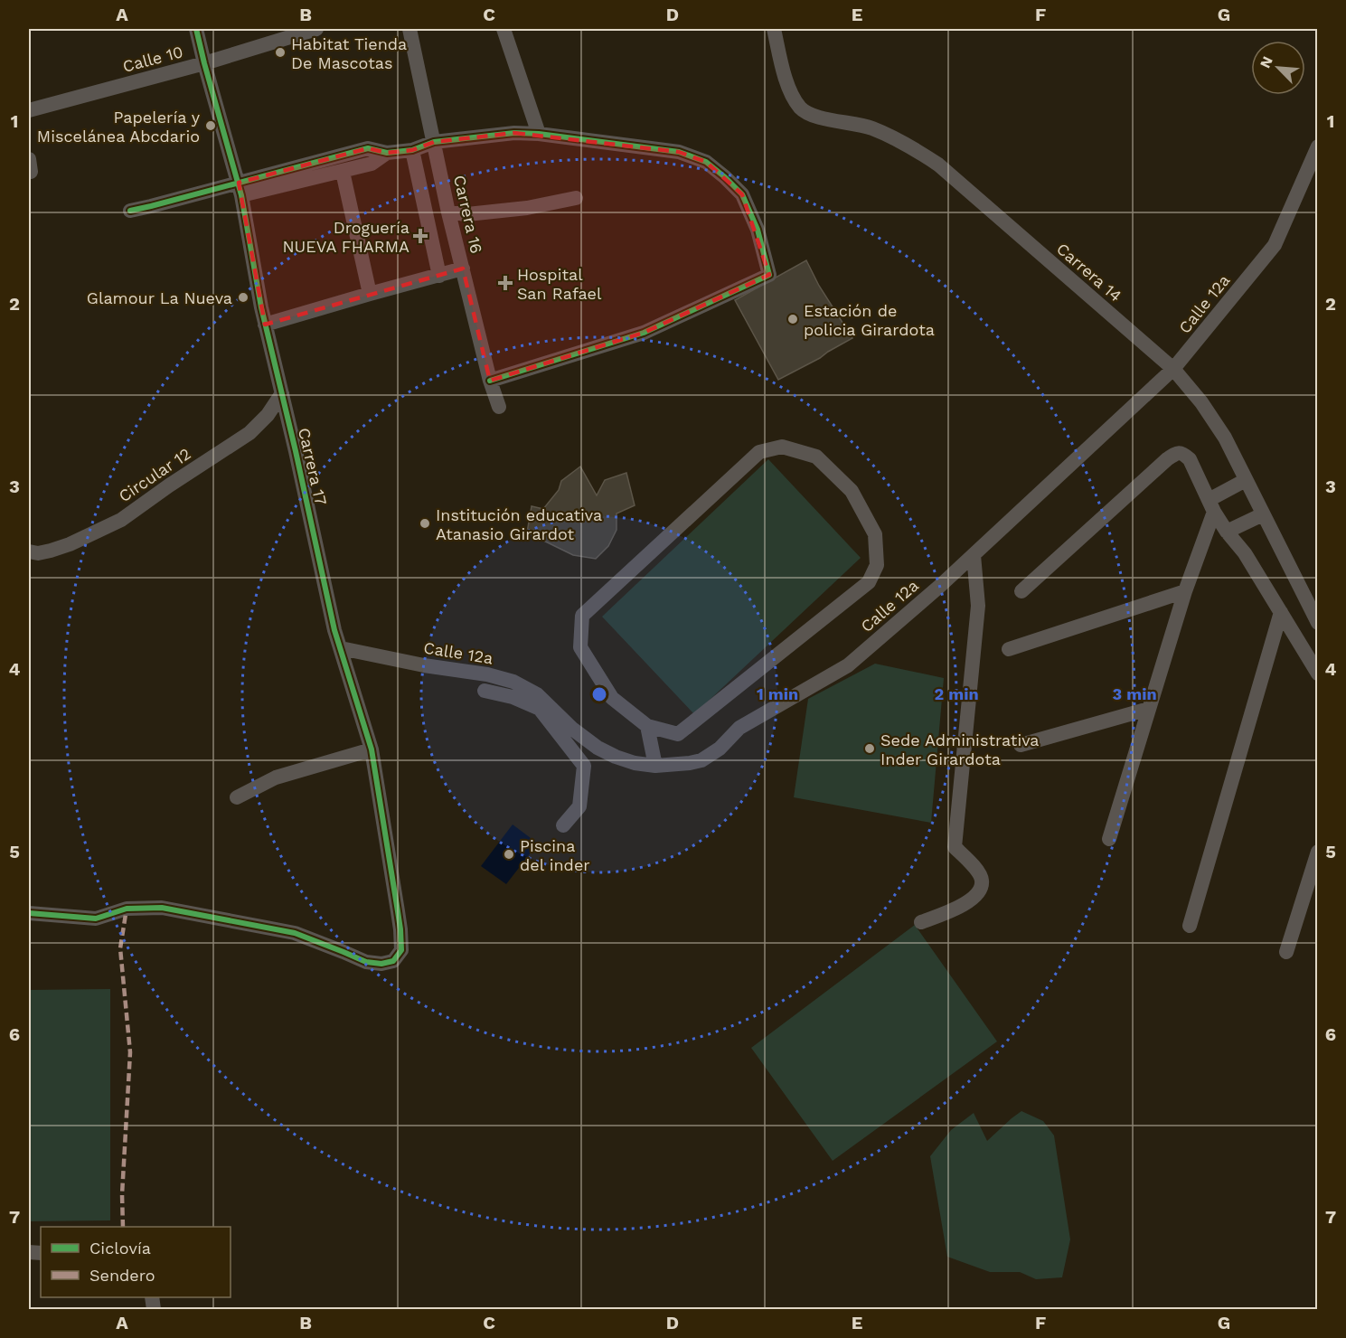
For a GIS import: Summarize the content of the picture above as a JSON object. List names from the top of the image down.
{
  "streets": {
    "street": [
      "Calle 10",
      "Carrera 16",
      "Carrera 14",
      "Calle 12a",
      "Carrera 17",
      "Circular 12"
    ]
  },
  "crossings": [
    ["Calle 10", "Carrera 17"],
    ["Carrera 14", "Calle 12a"],
    ["Calle 12a", "Carrera 17"],
    ["Carrera 17", "Circular 12"]
  ],
  "places": {
    "other": [
      "Habitat Tienda De Mascotas",
      "Papelería y Miscelánea Abcdario",
      "Glamour La Nueva",
      "Estación de policia Girardota",
      "Institución educativa Atanasio Girardot",
      "Sede Administrativa Inder Girardota",
      "Piscina del inder"
    ],
    "health": ["Droguería NUEVA FHARMA", "Hospital San Rafael"]
  },
  "legend": ["Ciclovía", "Sendero"],
  "north": "top left",
  "grid": {
    "columns": [
      "A",
      "B",
      "C",
      "D",
      "E",
      "F",
      "G"
    ],
    "rows": [
      "1",
      "2",
      "3",
      "4",
      "5",
      "6",
      "7"
    ]
  },
  "rings": ["1 min", "2 min", "3 min"]
}
